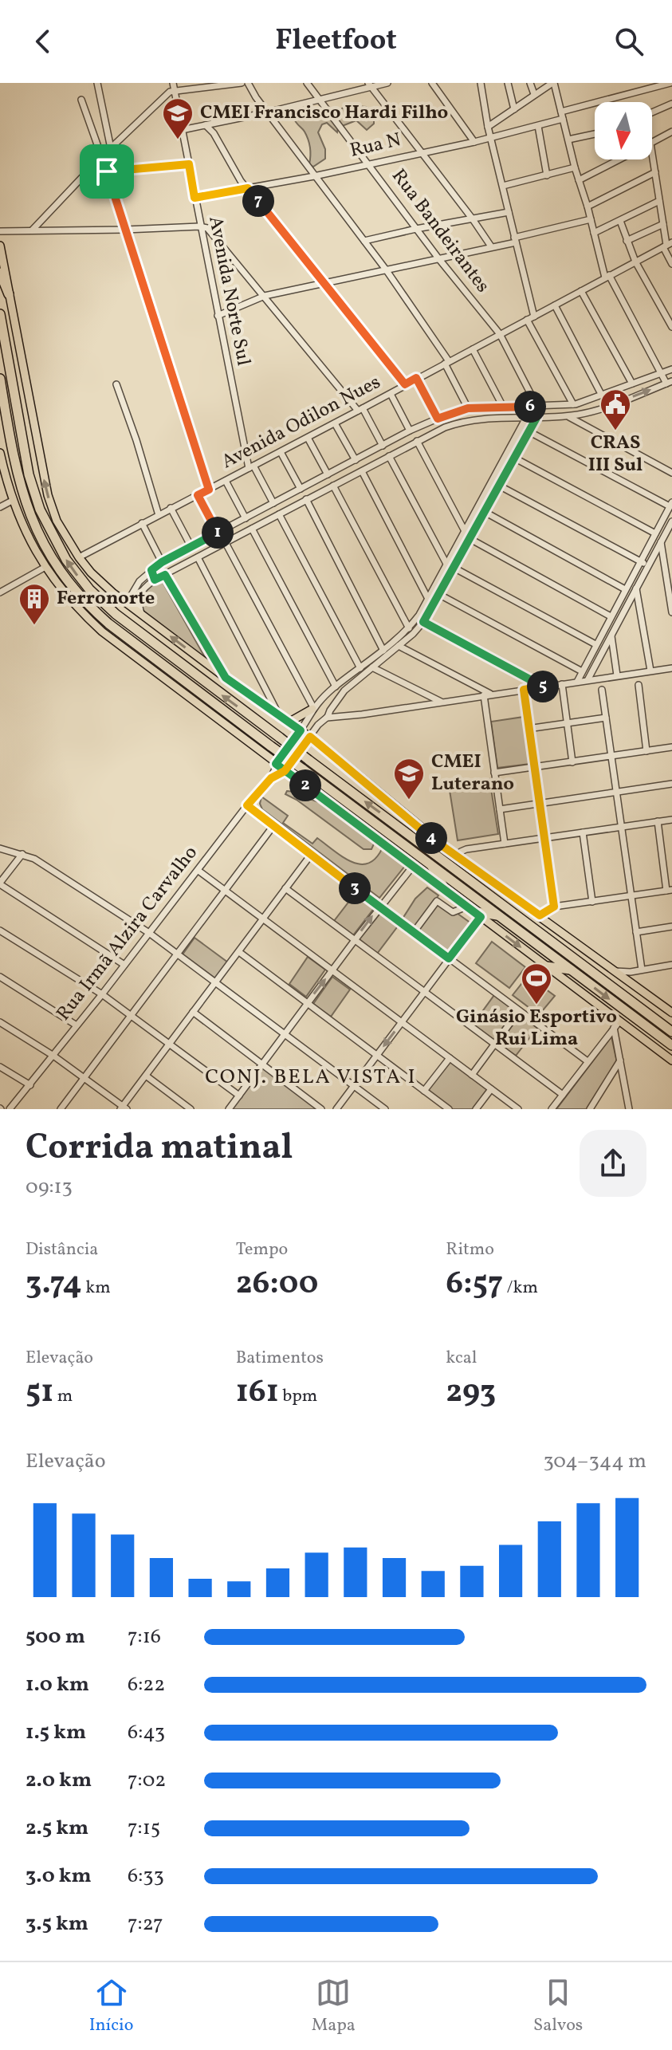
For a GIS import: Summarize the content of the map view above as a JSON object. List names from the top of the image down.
{
  "streets": {
    "street": [
      "Rua N",
      "Rua Bandeirantes",
      "Avenida Norte Sul",
      "Avenida Odilon Nues",
      "Rua Irmã Alzira Carvalho"
    ]
  },
  "crossings": [
    ["Rua N", "Rua Bandeirantes"],
    ["Rua N", "Avenida Norte Sul"],
    ["Rua Bandeirantes", "Avenida Odilon Nues"],
    ["Rua Bandeirantes", "Rua Irmã Alzira Carvalho"],
    ["Avenida Norte Sul", "Avenida Odilon Nues"]
  ],
  "districts": ["CONJ. BELA VISTA I"],
  "places": {
    "school or university": ["CMEI Francisco Hardi Filho", "CMEI Luterano"],
    "public building": ["CRAS III Sul"],
    "building": ["Ferronorte"],
    "sports": ["Ginásio Esportivo Rui Lima"]
  },
  "north": "bottom",
  "page": {
    "header": "Fleetfoot",
    "pins": [
      "7",
      "6",
      "1",
      "5",
      "2",
      "4",
      "3"
    ],
    "heading": ["Corrida matinal", "09:13"],
    "stats": [
      ["Distância", "3.74 km"],
      ["Tempo", "26:00"],
      ["Ritmo", "6:57 /km"],
      ["Elevação", "51 m"],
      ["Batimentos", "161 bpm"],
      ["kcal", "293"]
    ],
    "chart": ["Elevação", "304–344 m"],
    "list": [
      {
        "name": "500 m",
        "note": "7:16"
      },
      {
        "name": "1.0 km",
        "note": "6:22"
      },
      {
        "name": "1.5 km",
        "note": "6:43"
      },
      {
        "name": "2.0 km",
        "note": "7:02"
      },
      {
        "name": "2.5 km",
        "note": "7:15"
      },
      {
        "name": "3.0 km",
        "note": "6:33"
      },
      {
        "name": "3.5 km",
        "note": "7:27"
      }
    ],
    "tabs": ["Início", "Mapa", "Salvos"]
  }
}
